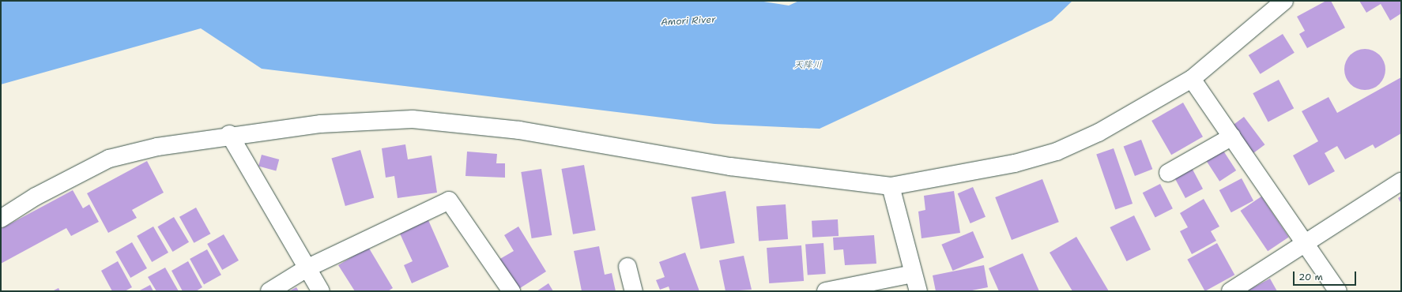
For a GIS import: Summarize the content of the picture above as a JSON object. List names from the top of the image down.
{
  "water": ["Amori River", "天降川"],
  "scale_bar": "20 m"
}
